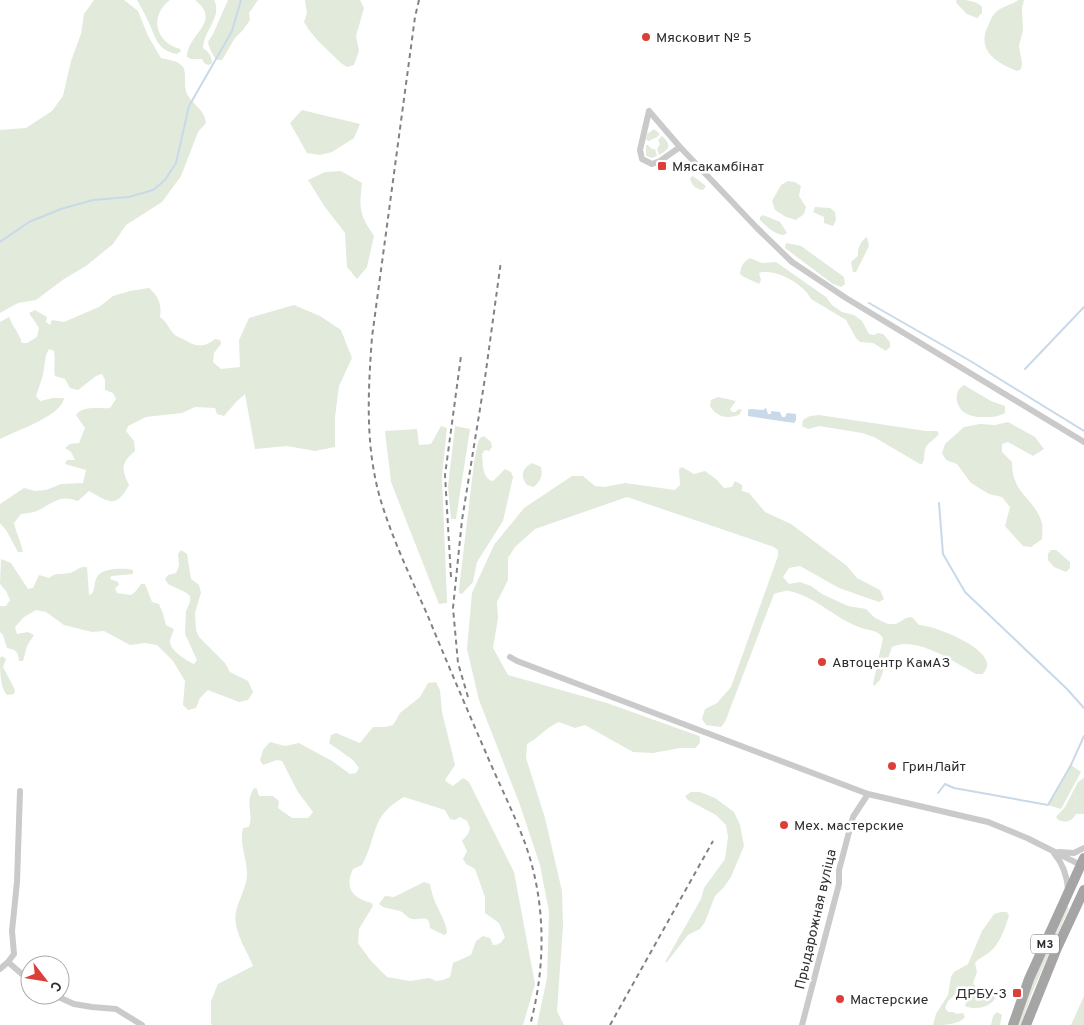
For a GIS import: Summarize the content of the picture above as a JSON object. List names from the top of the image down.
{
  "streets": {
    "main road": ["М3"],
    "street": ["Прыдарожная вуліца"]
  },
  "places": {
    "other": [
      "Мясковит № 5",
      "Автоцентр КамАЗ",
      "ГринЛайт",
      "Мех. мастерские",
      "Мастерские"
    ],
    "transit": ["Мясакамбінат", "ДРБУ-3"]
  },
  "north": "bottom right"
}
